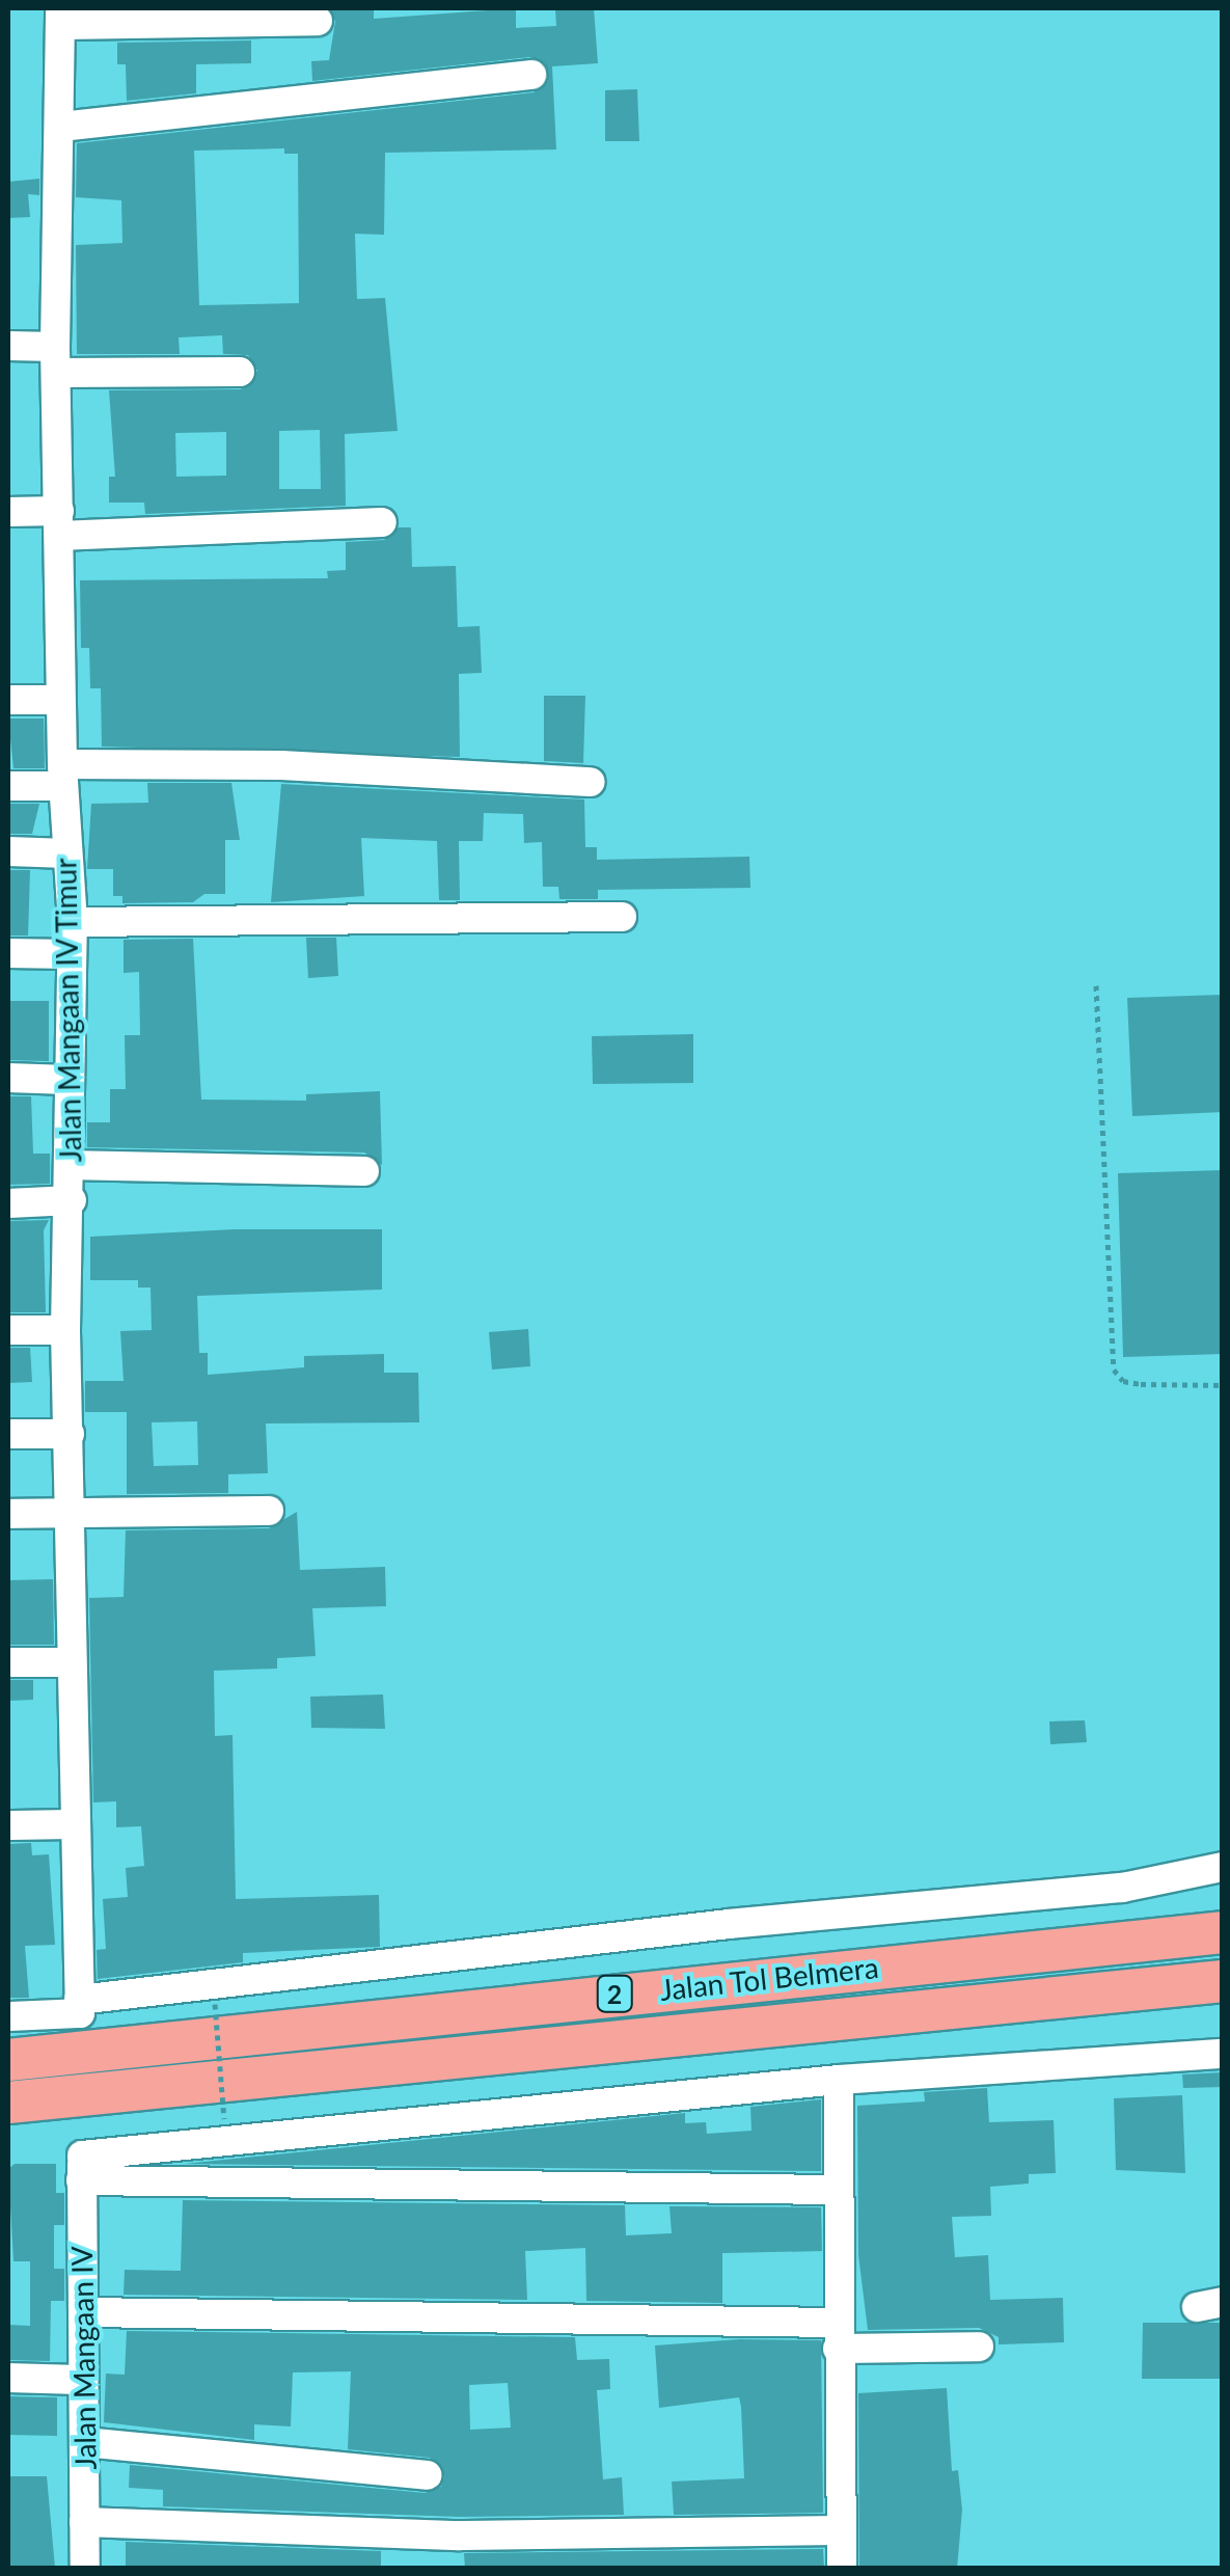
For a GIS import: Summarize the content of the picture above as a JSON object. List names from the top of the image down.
{
  "streets": {
    "highway": ["Jalan Tol Belmera", "2"],
    "street": ["Jalan Mangaan IV Timur", "Jalan Mangaan IV"]
  }
}
